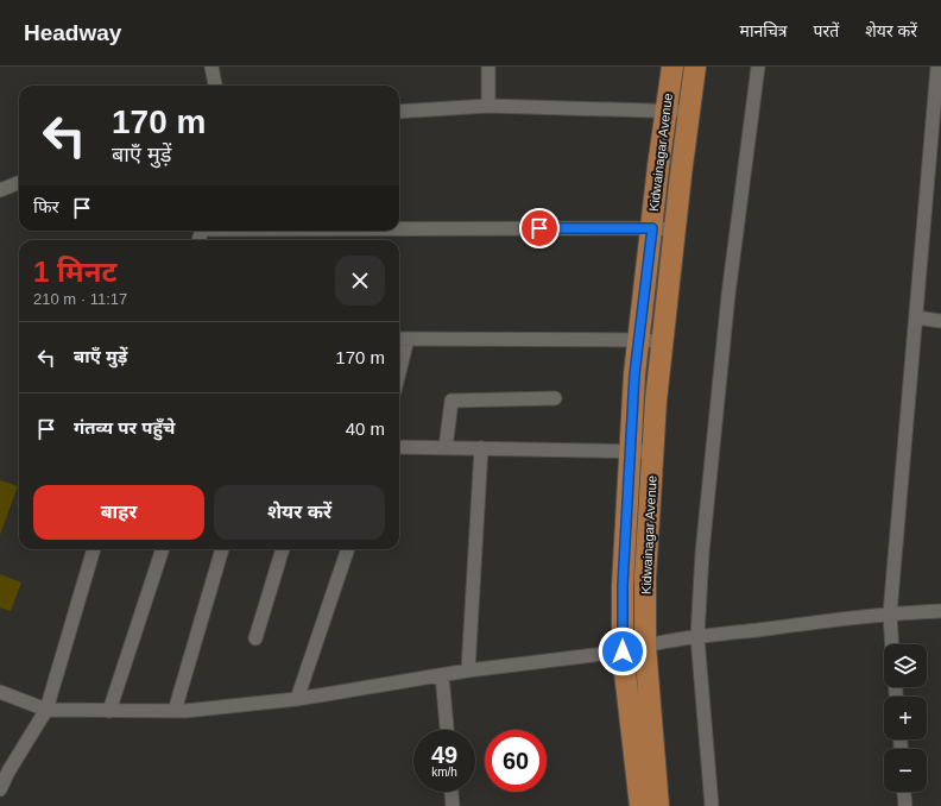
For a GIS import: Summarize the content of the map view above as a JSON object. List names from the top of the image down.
{
  "streets": {
    "main road": ["Kidwainagar Avenue"]
  },
  "page": {
    "header": "Headway",
    "nav": ["मानचित्र", "परतें", "शेयर करें"],
    "turn": ["170 m", "बाएँ मुड़ें"],
    "then": "फिर",
    "heading": ["1 मिनट", "210 m · 11:17"],
    "list": [
      {
        "name": "बाएँ मुड़ें",
        "value": "170 m"
      },
      {
        "name": "गंतव्य पर पहुँचे",
        "value": "40 m"
      }
    ],
    "buttons": ["बाहर", "शेयर करें"],
    "map_buttons": ["+", "−"],
    "speed": "49 km/h",
    "limit": "60"
  }
}
